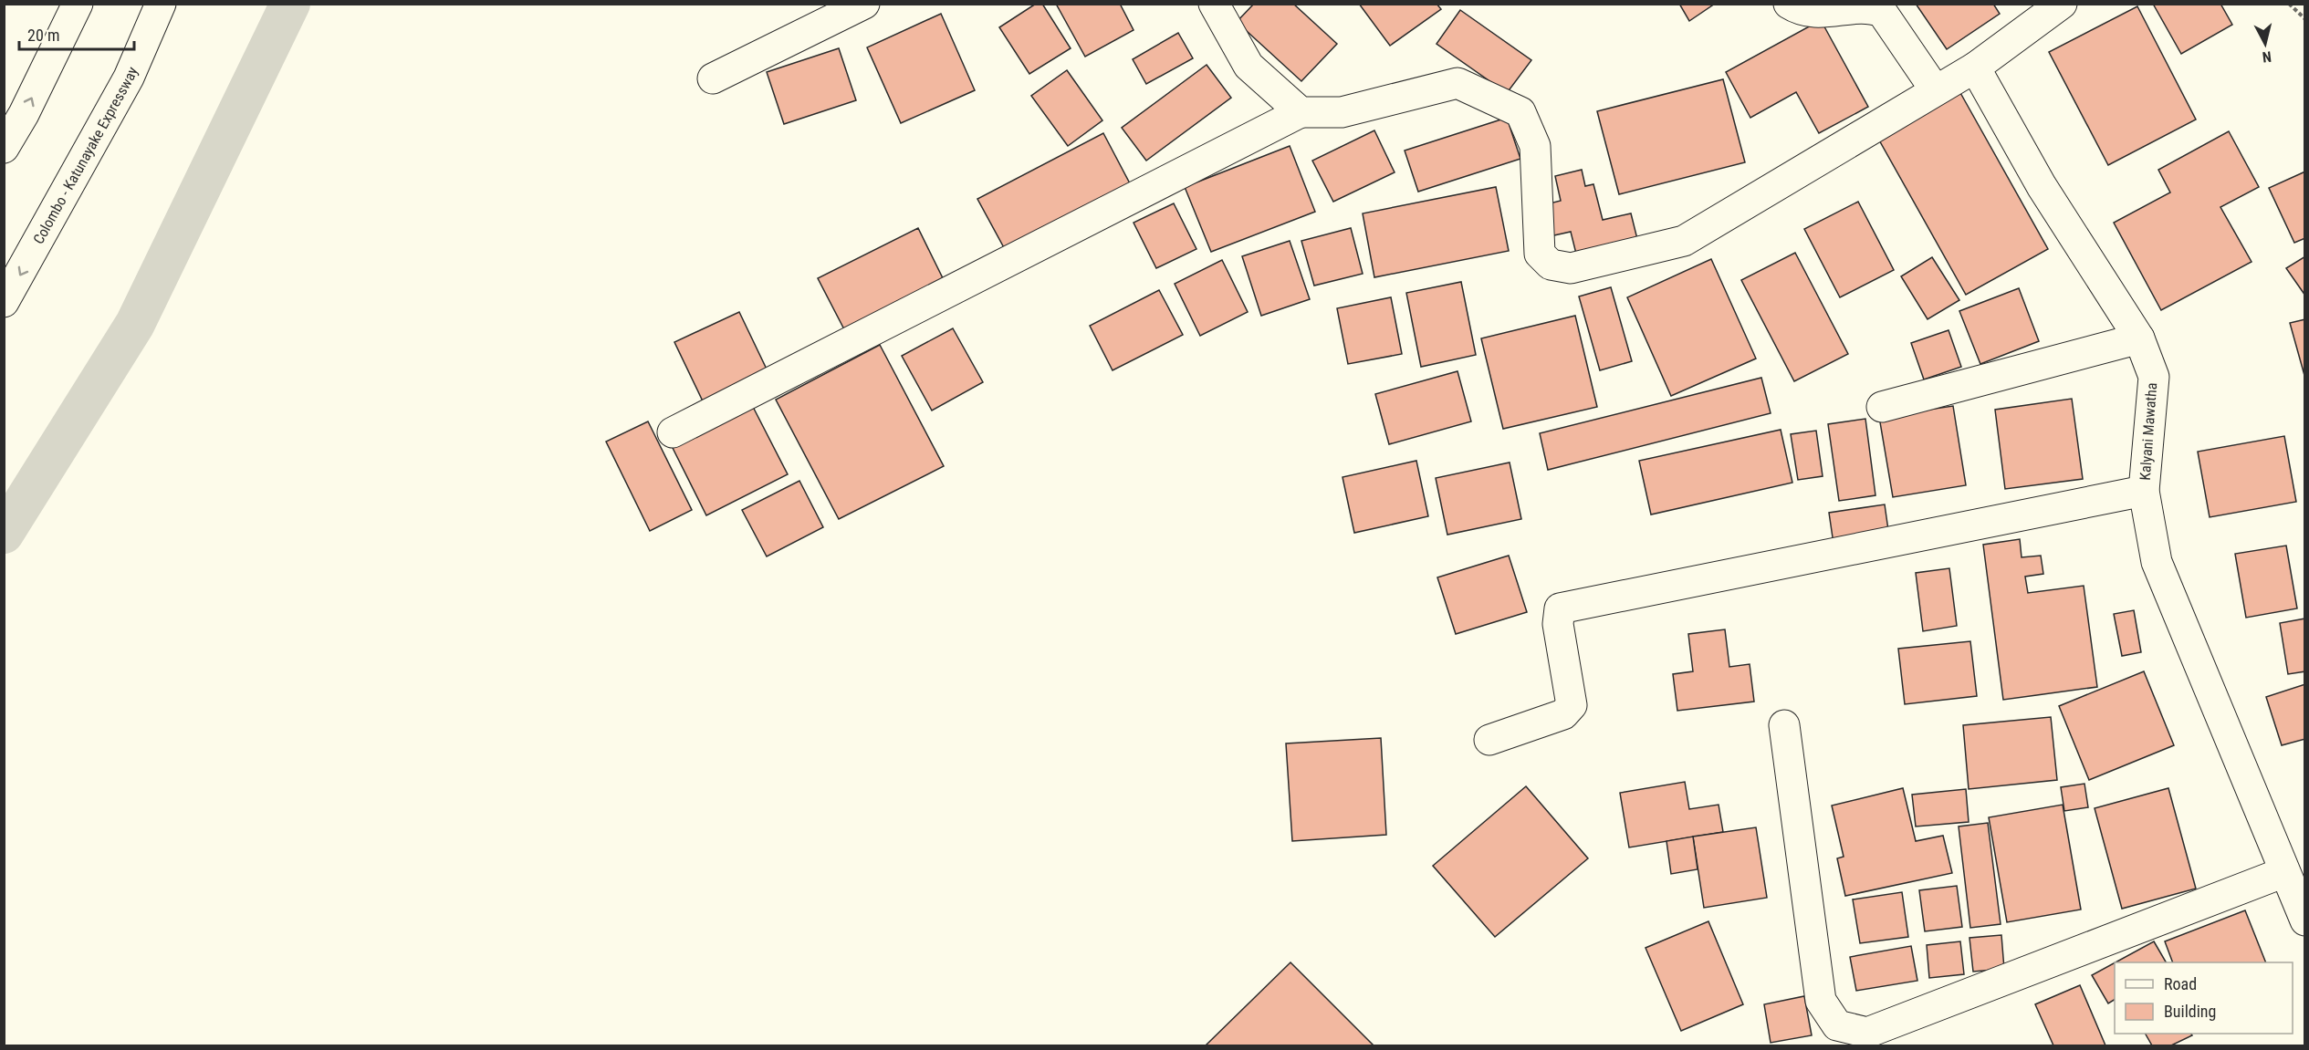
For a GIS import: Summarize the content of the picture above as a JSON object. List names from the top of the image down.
{
  "streets": {
    "main road": ["Colombo - Katunayake Expressway", "Kalyani Mawatha"]
  },
  "legend": ["Road", "Building"],
  "scale_bar": "20 m",
  "north": "bottom"
}
